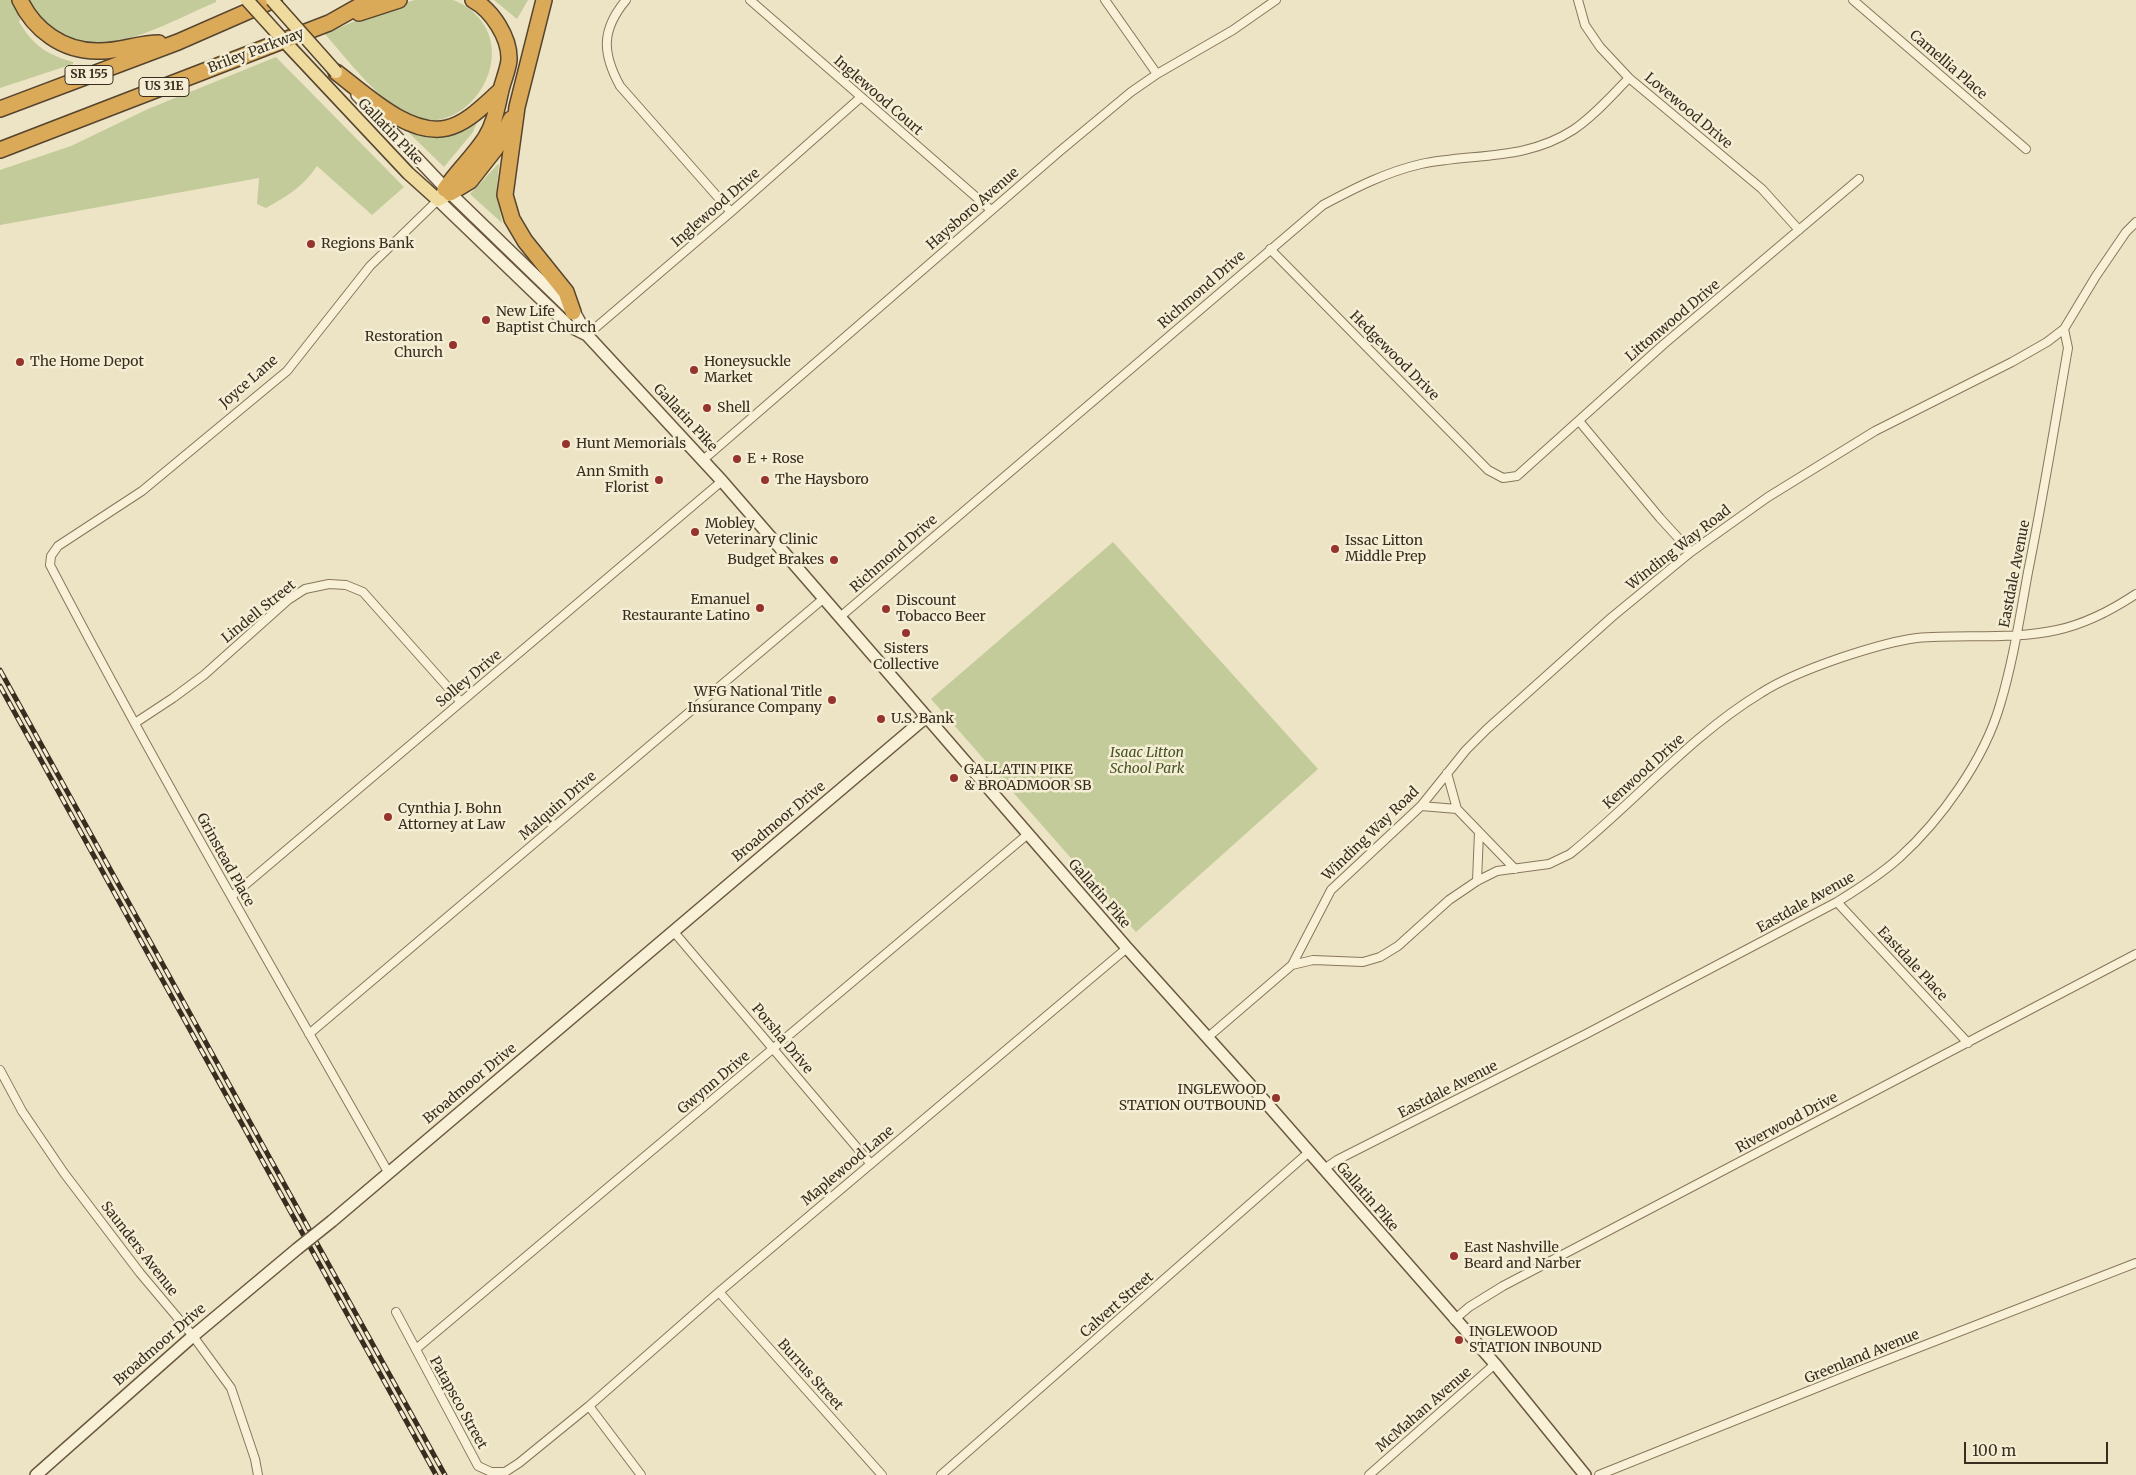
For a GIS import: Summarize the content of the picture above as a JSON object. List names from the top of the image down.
{
  "streets": {
    "highway": ["Briley Parkway", "SR 155", "US 31E"],
    "main road": ["Gallatin Pike", "Broadmoor Drive"],
    "street": [
      "Camellia Place",
      "Inglewood Court",
      "Lovewood Drive",
      "Inglewood Drive",
      "Haysboro Avenue",
      "Richmond Drive",
      "Littonwood Drive",
      "Hedgewood Drive",
      "Joyce Lane",
      "Winding Way Road",
      "Eastdale Avenue",
      "Lindell Street",
      "Solley Drive",
      "Kenwood Drive",
      "Malquin Drive",
      "Grinstead Place",
      "Eastdale Place",
      "Porsha Drive",
      "Gwynn Drive",
      "Riverwood Drive",
      "Maplewood Lane",
      "Saunders Avenue",
      "Calvert Street",
      "Greenland Avenue",
      "Burrus Street",
      "Patapsco Street",
      "McMahan Avenue"
    ]
  },
  "crossings": [
    ["SR 155", "Gallatin Pike"],
    ["Inglewood Court", "Inglewood Drive"],
    ["Inglewood Court", "Haysboro Avenue"],
    ["Lovewood Drive", "Richmond Drive"],
    ["Lovewood Drive", "Littonwood Drive"],
    ["Gallatin Pike", "Inglewood Drive"],
    ["Gallatin Pike", "Haysboro Avenue"],
    ["Gallatin Pike", "Richmond Drive"],
    ["Gallatin Pike", "Joyce Lane"],
    ["Gallatin Pike", "Eastdale Avenue"],
    ["Gallatin Pike", "Solley Drive"],
    ["Gallatin Pike", "Kenwood Drive"],
    ["Gallatin Pike", "Malquin Drive"],
    ["Gallatin Pike", "Broadmoor Drive"],
    ["Gallatin Pike", "Gwynn Drive"],
    ["Gallatin Pike", "Riverwood Drive"],
    ["Gallatin Pike", "Maplewood Lane"],
    ["Gallatin Pike", "Calvert Street"],
    ["Gallatin Pike", "McMahan Avenue"],
    ["Richmond Drive", "Hedgewood Drive"],
    ["Littonwood Drive", "Hedgewood Drive"],
    ["Joyce Lane", "Grinstead Place"],
    ["Winding Way Road", "Eastdale Avenue"],
    ["Winding Way Road", "Kenwood Drive"],
    ["Eastdale Avenue", "Kenwood Drive"],
    ["Eastdale Avenue", "Eastdale Place"],
    ["Lindell Street", "Solley Drive"],
    ["Lindell Street", "Grinstead Place"],
    ["Solley Drive", "Grinstead Place"],
    ["Malquin Drive", "Grinstead Place"],
    ["Broadmoor Drive", "Grinstead Place"],
    ["Broadmoor Drive", "Porsha Drive"],
    ["Broadmoor Drive", "Saunders Avenue"],
    ["Eastdale Place", "Riverwood Drive"],
    ["Porsha Drive", "Gwynn Drive"],
    ["Porsha Drive", "Maplewood Lane"],
    ["Gwynn Drive", "Patapsco Street"],
    ["Maplewood Lane", "Burrus Street"],
    ["Maplewood Lane", "Patapsco Street"]
  ],
  "parks": ["Isaac Litton School Park"],
  "places": [
    "Regions Bank",
    "New Life Baptist Church",
    "Restoration Church",
    "The Home Depot",
    "Honeysuckle Market",
    "Shell",
    "Hunt Memorials",
    "E + Rose",
    "Ann Smith Florist",
    "The Haysboro",
    "Mobley Veterinary Clinic",
    "Issac Litton Middle Prep",
    "Budget Brakes",
    "Emanuel Restaurante Latino",
    "Discount Tobacco Beer",
    "Sisters Collective",
    "WFG National Title Insurance Company",
    "U.S. Bank",
    "GALLATIN PIKE & BROADMOOR SB",
    "Cynthia J. Bohn Attorney at Law",
    "INGLEWOOD STATION OUTBOUND",
    "East Nashville Beard and Narber",
    "INGLEWOOD STATION INBOUND"
  ],
  "scale_bar": "100 m"
}
